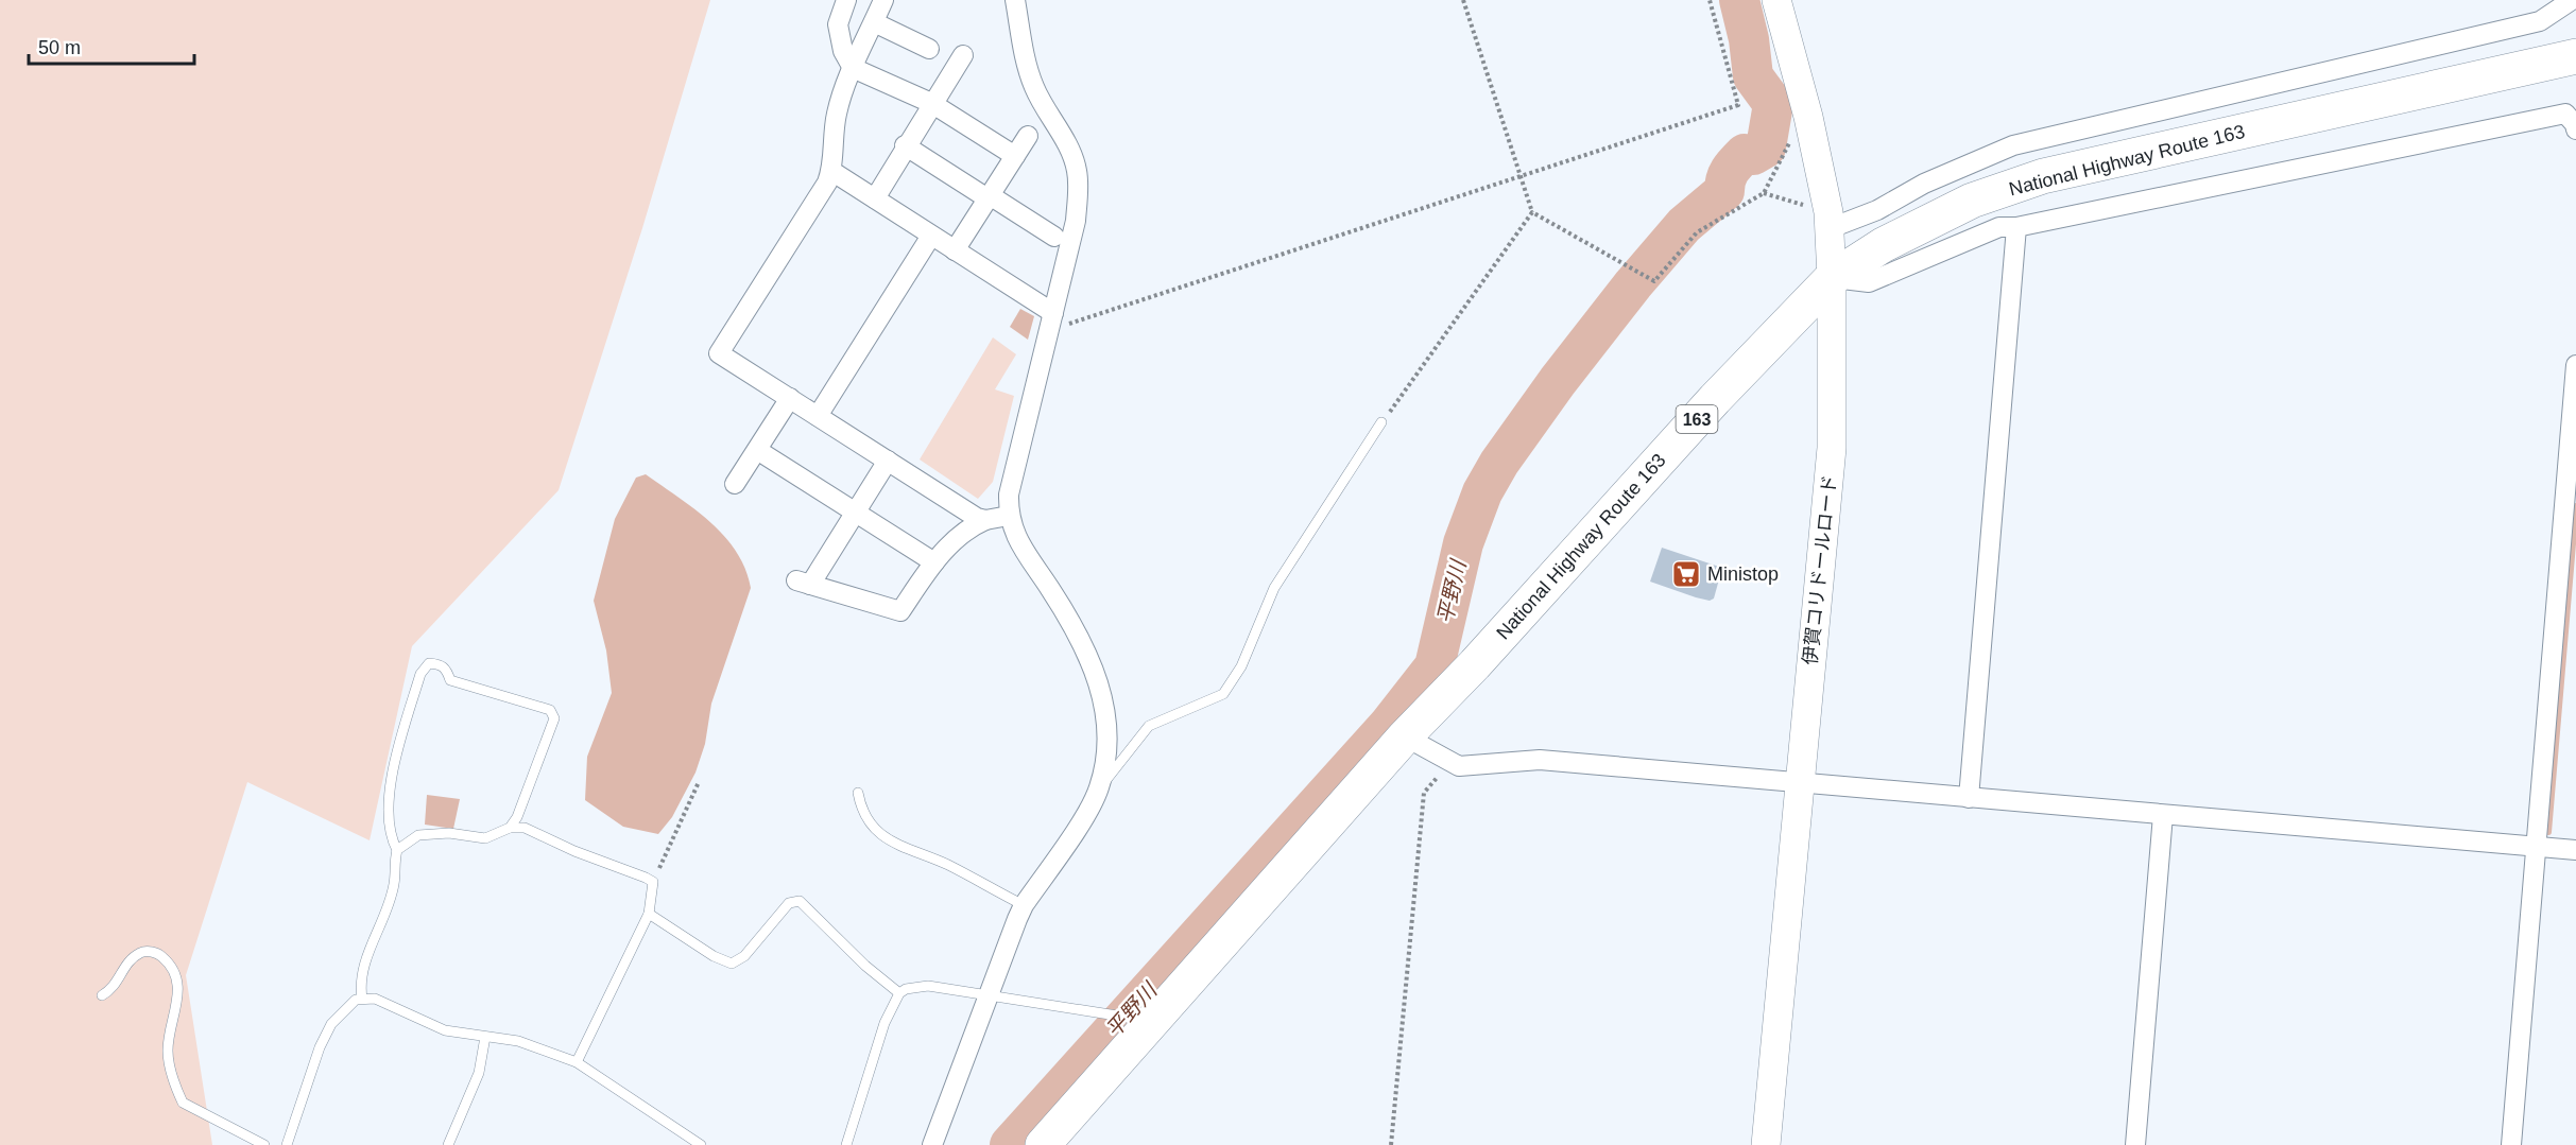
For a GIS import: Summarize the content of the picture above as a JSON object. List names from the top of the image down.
{
  "streets": {
    "highway": ["National Highway Route 163", "163"],
    "street": ["伊賀コリドールロード"]
  },
  "crossings": [
    ["National Highway Route 163", "伊賀コリドールロード"]
  ],
  "water": ["平野川"],
  "places": {
    "supermarket": ["Ministop"]
  },
  "scale_bar": "50 m"
}
